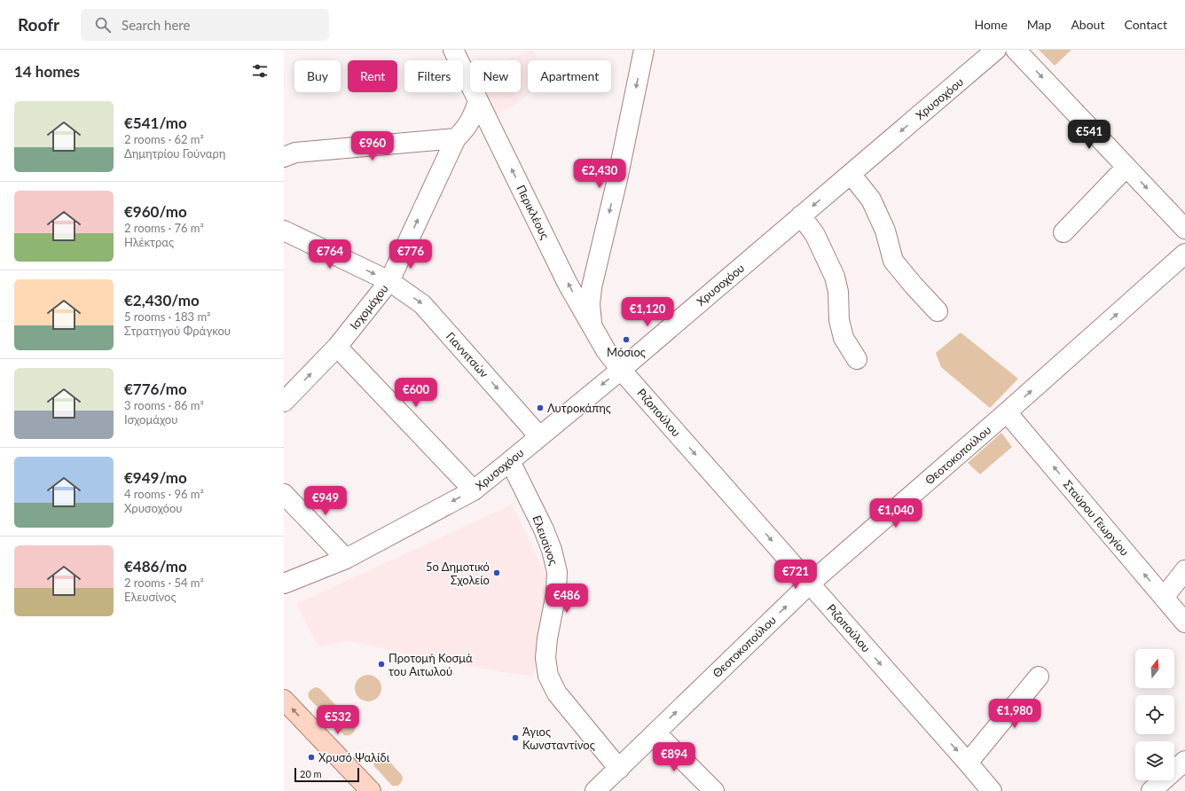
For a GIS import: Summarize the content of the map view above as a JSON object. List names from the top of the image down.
{
  "streets": {
    "street": [
      "Χρυσοχόου",
      "Περικλέους",
      "Ισχομάχου",
      "Γιαννιτσών",
      "Ριζοπούλου",
      "Θεοτοκοπούλου",
      "Σταύρου Γεωργίου",
      "Ελευσίνος"
    ]
  },
  "crossings": [
    ["Χρυσοχόου", "Περικλέους"],
    ["Χρυσοχόου", "Γιαννιτσών"],
    ["Χρυσοχόου", "Ριζοπούλου"],
    ["Χρυσοχόου", "Ελευσίνος"],
    ["Περικλέους", "Ισχομάχου"],
    ["Περικλέους", "Ριζοπούλου"],
    ["Ισχομάχου", "Γιαννιτσών"],
    ["Ριζοπούλου", "Θεοτοκοπούλου"],
    ["Θεοτοκοπούλου", "Σταύρου Γεωργίου"],
    ["Θεοτοκοπούλου", "Ελευσίνος"]
  ],
  "one_way": [
    "Χρυσοχόου",
    "Περικλέους",
    "Ισχομάχου",
    "Ριζοπούλου",
    "Θεοτοκοπούλου",
    "Σταύρου Γεωργίου"
  ],
  "places": [
    "Μόσιος",
    "Λυτροκάπης",
    "5ο Δημοτικό Σχολείο",
    "Προτομή Κοσμά του Αιτωλού",
    "Άγιος Κωνσταντίνος",
    "Χρυσό Ψαλίδι"
  ],
  "scale_bar": "20 m",
  "north": "top",
  "page": {
    "header": "Roofr",
    "search": "Search here",
    "nav": [
      "Home",
      "Map",
      "About",
      "Contact"
    ],
    "heading": "14 homes",
    "chip": [
      "Buy",
      "Rent",
      "Filters",
      "New",
      "Apartment"
    ],
    "list": [
      {
        "name": "€541/mo",
        "note": "2 rooms · 62 m² · Δημητρίου Γούναρη"
      },
      {
        "name": "€960/mo",
        "note": "2 rooms · 76 m² · Ηλέκτρας"
      },
      {
        "name": "€2,430/mo",
        "note": "5 rooms · 183 m² · Στρατηγού Φράγκου"
      },
      {
        "name": "€776/mo",
        "note": "3 rooms · 86 m² · Ισχομάχου"
      },
      {
        "name": "€949/mo",
        "note": "4 rooms · 96 m² · Χρυσοχόου"
      },
      {
        "name": "€486/mo",
        "note": "2 rooms · 54 m² · Ελευσίνος"
      }
    ],
    "price": [
      "€541",
      "€960",
      "€2,430",
      "€764",
      "€776",
      "€1,120",
      "€600",
      "€949",
      "€1,040",
      "€721",
      "€486",
      "€1,980",
      "€532",
      "€894"
    ],
    "scale": "20 m"
  }
}
